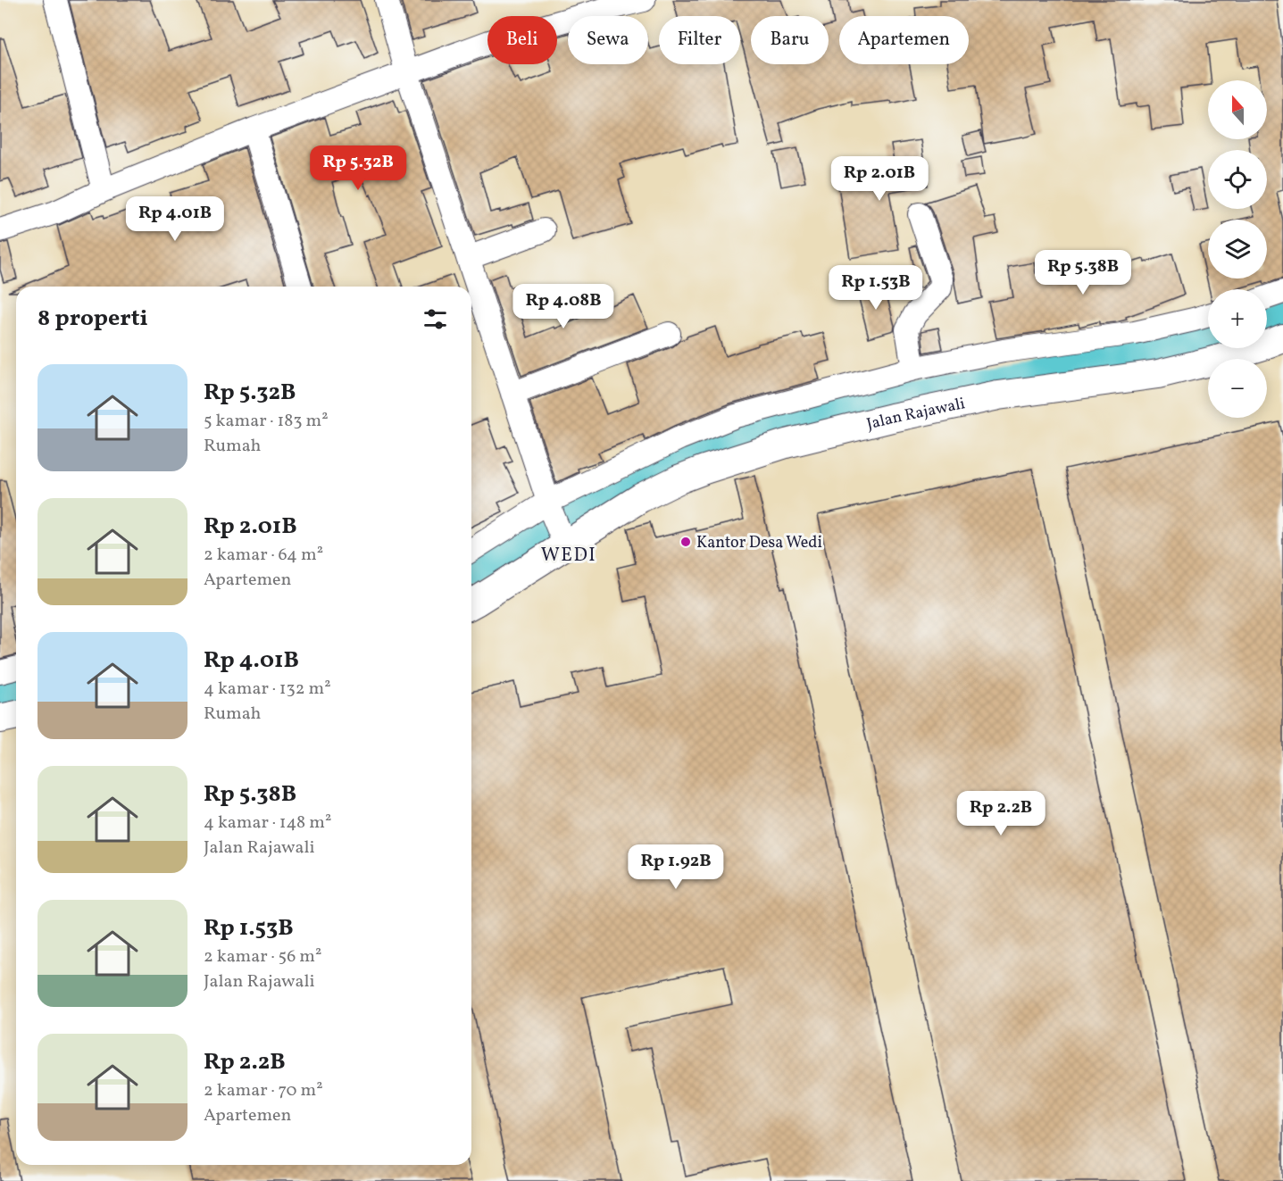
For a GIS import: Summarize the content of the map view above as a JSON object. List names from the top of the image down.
{
  "streets": {
    "street": ["Jalan Rajawali"]
  },
  "districts": ["WEDI"],
  "places": ["Kantor Desa Wedi"],
  "north": "top",
  "page": {
    "chip": [
      "Beli",
      "Sewa",
      "Filter",
      "Baru",
      "Apartemen"
    ],
    "map_buttons": ["+", "−"],
    "price": [
      "Rp 5.32B",
      "Rp 2.01B",
      "Rp 4.01B",
      "Rp 5.38B",
      "Rp 1.53B",
      "Rp 4.08B",
      "Rp 2.2B",
      "Rp 1.92B"
    ],
    "heading": "8 properti",
    "list": [
      {
        "name": "Rp 5.32B",
        "note": "5 kamar · 183 m² · Rumah"
      },
      {
        "name": "Rp 2.01B",
        "note": "2 kamar · 64 m² · Apartemen"
      },
      {
        "name": "Rp 4.01B",
        "note": "4 kamar · 132 m² · Rumah"
      },
      {
        "name": "Rp 5.38B",
        "note": "4 kamar · 148 m² · Jalan Rajawali"
      },
      {
        "name": "Rp 1.53B",
        "note": "2 kamar · 56 m² · Jalan Rajawali"
      },
      {
        "name": "Rp 2.2B",
        "note": "2 kamar · 70 m² · Apartemen"
      }
    ]
  }
}
